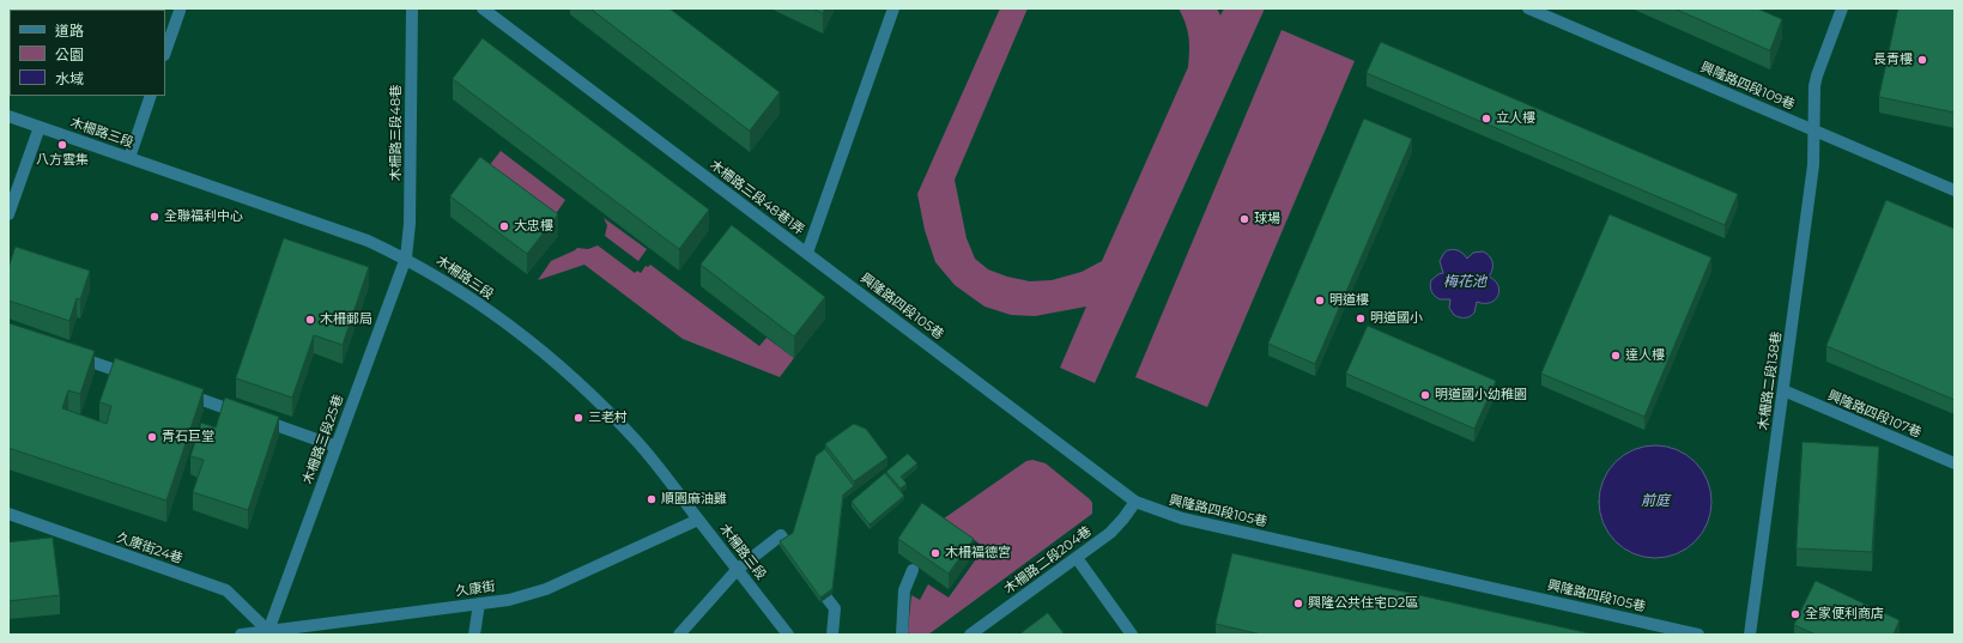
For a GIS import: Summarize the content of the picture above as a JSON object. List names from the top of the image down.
{
  "streets": {
    "street": [
      "興隆路四段109巷",
      "木柵路三段",
      "木柵路三段48巷",
      "木柵路三段48巷1弄",
      "興隆路四段105巷",
      "木柵路二段138巷",
      "興隆路四段107巷",
      "木柵路三段25巷",
      "久康街24巷",
      "木柵路二段204巷",
      "久康街"
    ]
  },
  "crossings": [
    ["興隆路四段109巷", "木柵路二段138巷"],
    ["木柵路三段", "木柵路三段48巷"],
    ["木柵路三段", "木柵路三段25巷"],
    ["木柵路三段", "久康街"],
    ["木柵路三段48巷", "木柵路三段25巷"],
    ["木柵路三段48巷1弄", "興隆路四段105巷"],
    ["興隆路四段105巷", "木柵路二段204巷"],
    ["木柵路二段138巷", "興隆路四段107巷"],
    ["木柵路三段25巷", "久康街24巷"],
    ["木柵路三段25巷", "久康街"],
    ["久康街24巷", "久康街"]
  ],
  "water": ["梅花池", "前庭"],
  "places": [
    "長青樓",
    "立人樓",
    "八方雲集",
    "全聯福利中心",
    "球場",
    "大忠樓",
    "明道樓",
    "明道國小",
    "木柵郵局",
    "達人樓",
    "明道國小幼稚園",
    "三老村",
    "青石巨堂",
    "順園麻油雞",
    "木柵福德宮",
    "興隆公共住宅D2區",
    "全家便利商店"
  ],
  "legend": ["道路", "公園", "水域"]
}
